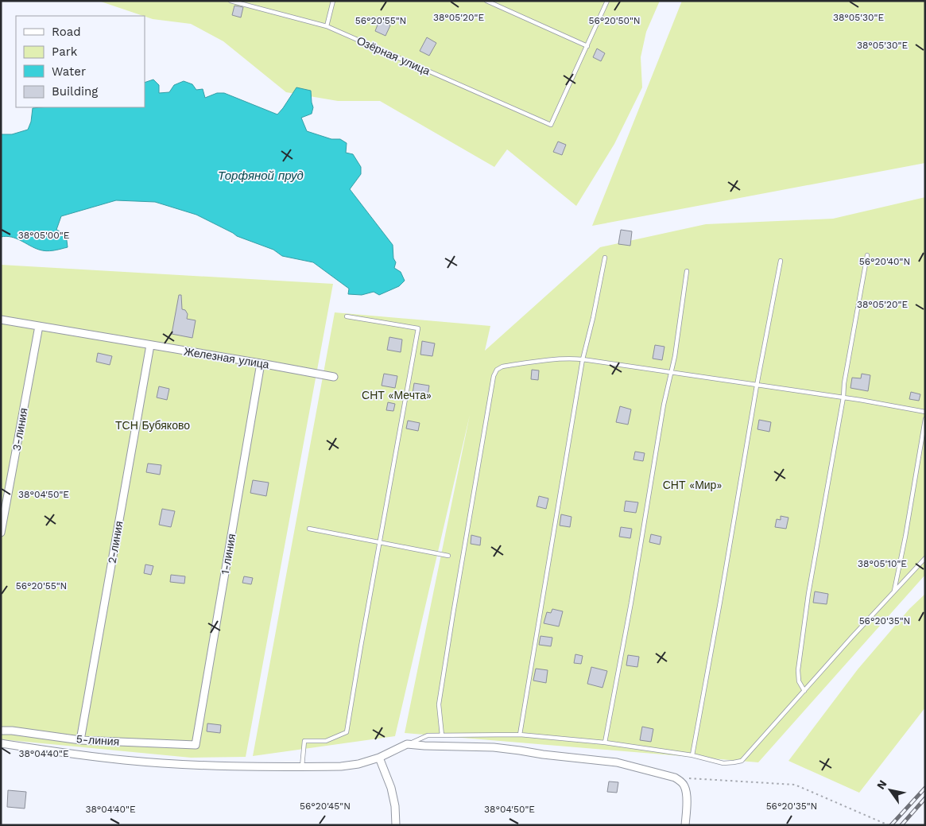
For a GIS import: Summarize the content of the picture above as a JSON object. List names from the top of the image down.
{
  "streets": {
    "street": [
      "Железная улица",
      "3-линия",
      "2-линия",
      "1-линия",
      "5-линия"
    ],
    "lane": ["Озёрная улица"]
  },
  "crossings": [
    ["Железная улица", "3-линия"],
    ["Железная улица", "2-линия"],
    ["Железная улица", "1-линия"],
    ["2-линия", "5-линия"],
    ["1-линия", "5-линия"]
  ],
  "water": ["Торфяной пруд"],
  "parks": ["СНТ «Мечта»", "ТСН Бубяково", "СНТ «Мир»"],
  "legend": [
    "Road",
    "Park",
    "Water",
    "Building"
  ],
  "north": "top left",
  "coordinates": [
    "38°05'20\"E",
    "38°05'30\"E",
    "56°20'55\"N",
    "56°20'50\"N",
    "38°05'00\"E",
    "56°20'40\"N",
    "38°04'50\"E",
    "38°05'10\"E",
    "56°20'35\"N",
    "38°04'40\"E",
    "56°20'45\"N"
  ]
}
